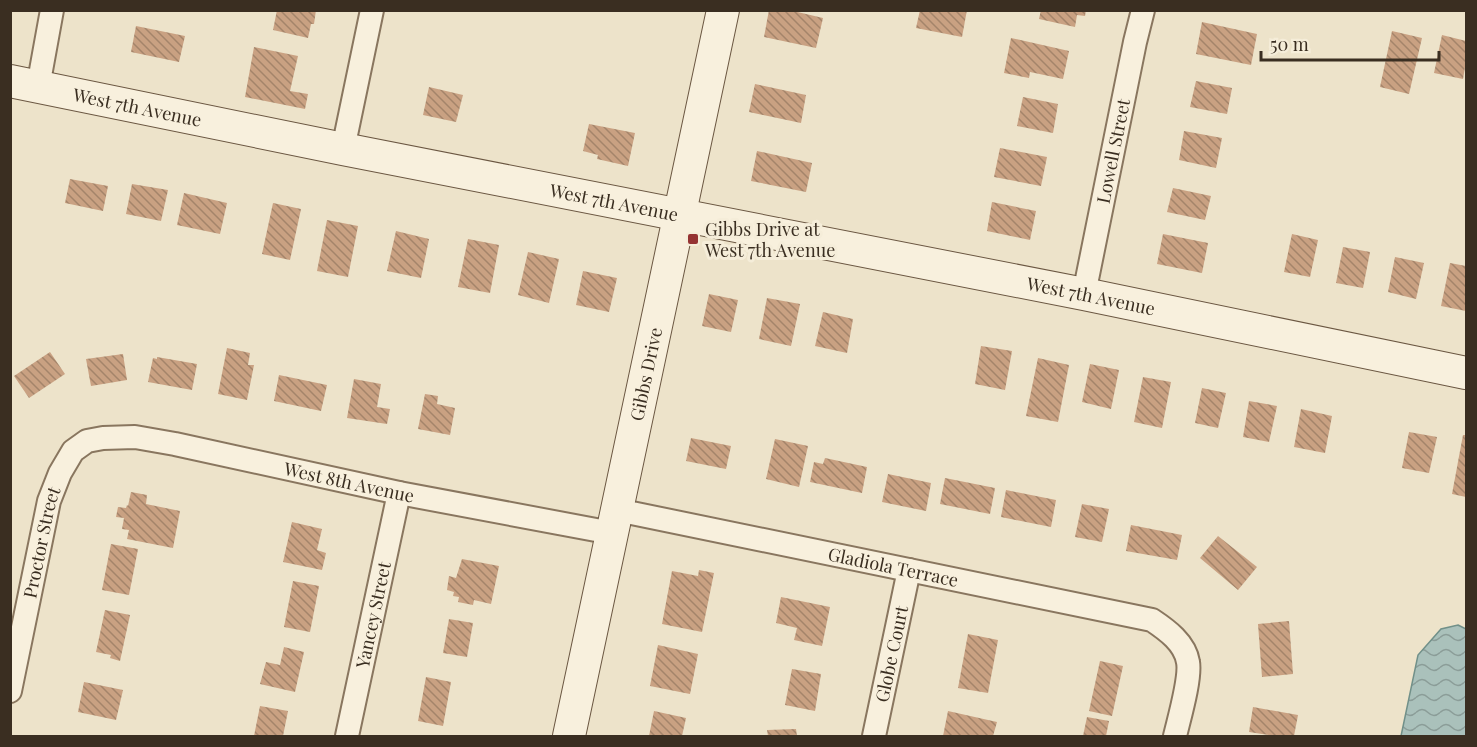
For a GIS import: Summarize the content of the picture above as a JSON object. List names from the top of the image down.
{
  "streets": {
    "street": [
      "West 7th Avenue",
      "Lowell Street",
      "Gibbs Drive",
      "West 8th Avenue",
      "Proctor Street",
      "Gladiola Terrace",
      "Yancey Street",
      "Globe Court"
    ]
  },
  "crossings": [
    ["West 7th Avenue", "Lowell Street"],
    ["West 7th Avenue", "Gibbs Drive"],
    ["Gibbs Drive", "West 8th Avenue"],
    ["Gibbs Drive", "Gladiola Terrace"],
    ["West 8th Avenue", "Proctor Street"],
    ["West 8th Avenue", "Gladiola Terrace"],
    ["West 8th Avenue", "Yancey Street"],
    ["Gladiola Terrace", "Globe Court"]
  ],
  "places": {
    "transit": ["Gibbs Drive at West 7th Avenue"]
  },
  "scale_bar": "50 m"
}
